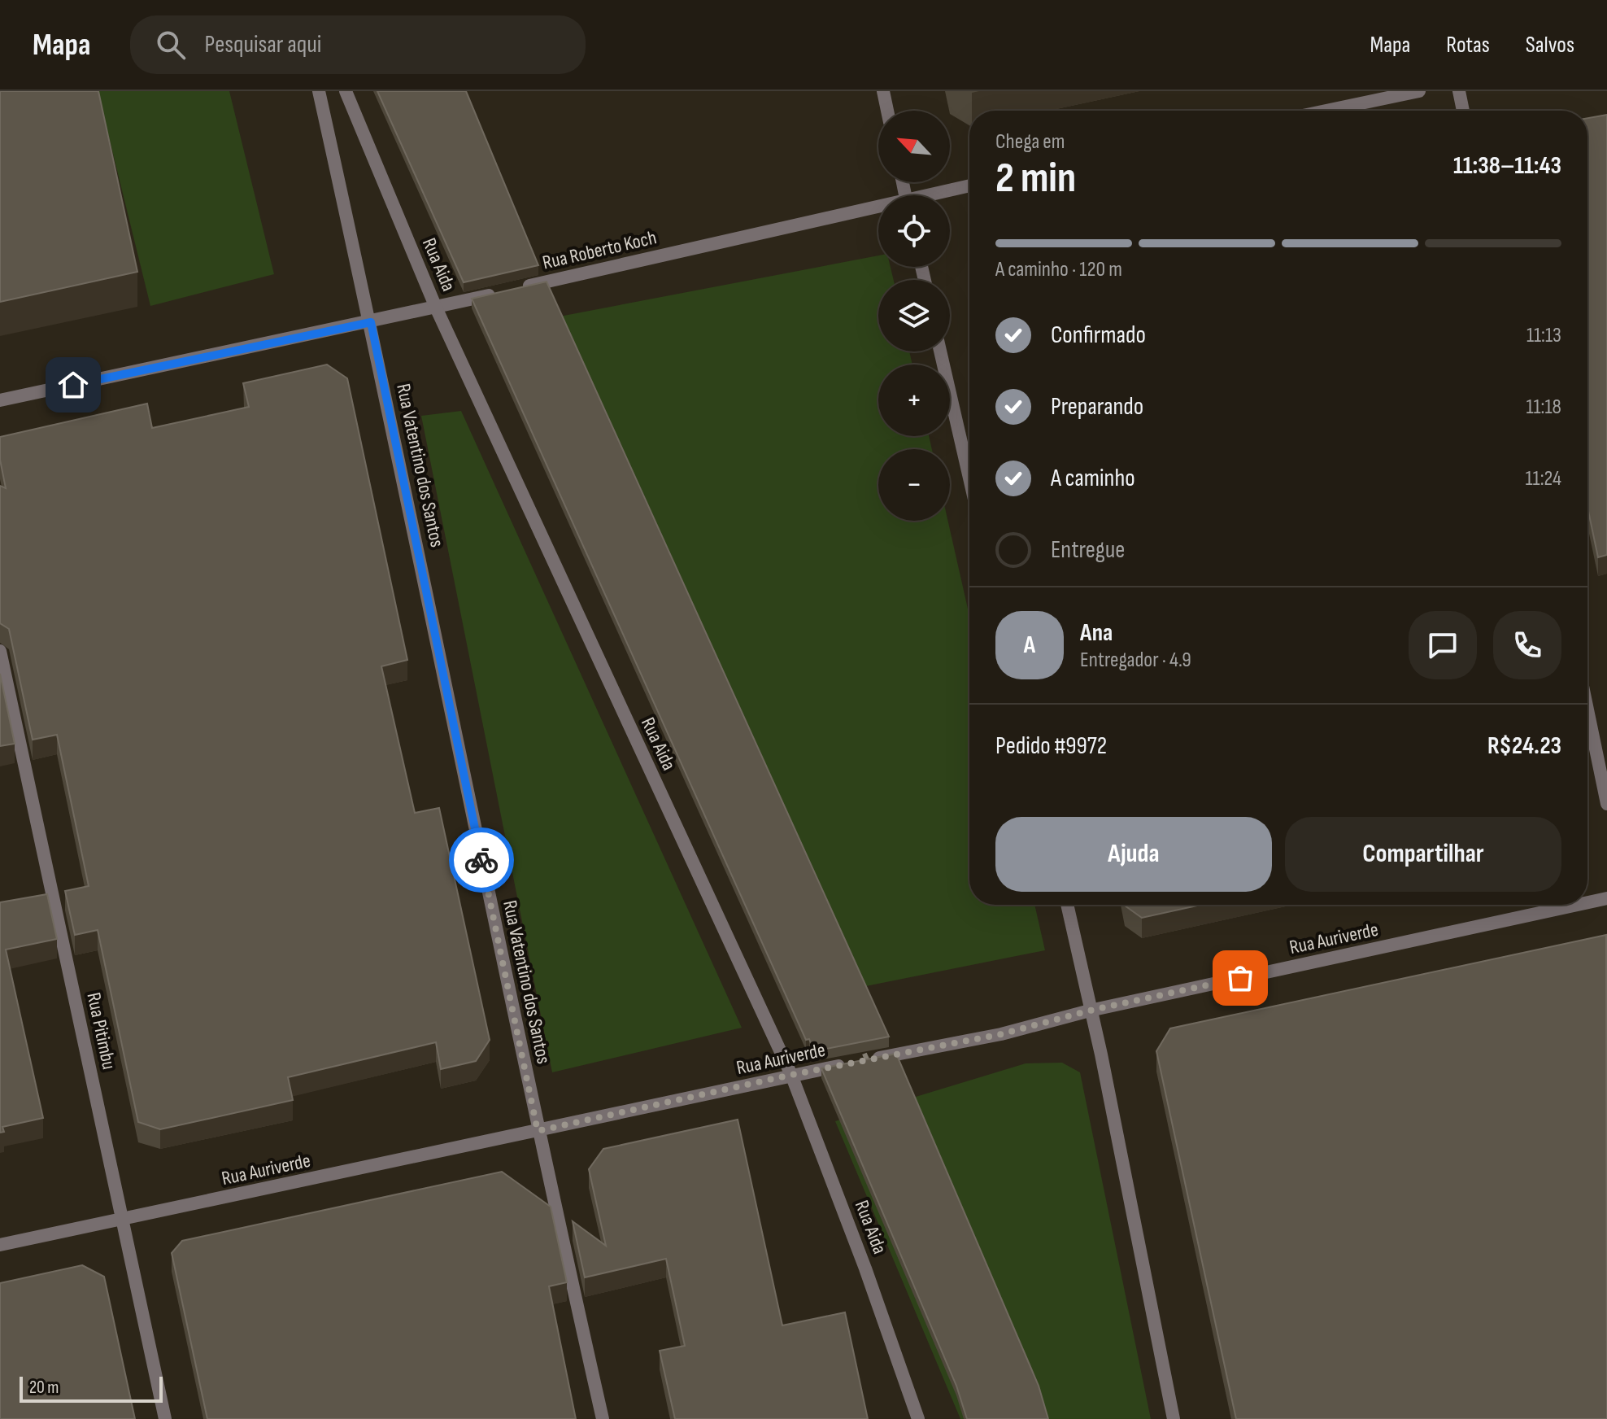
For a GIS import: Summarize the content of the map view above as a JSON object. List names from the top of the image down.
{
  "streets": {
    "street": [
      "Rua Roberto Koch",
      "Rua Aida",
      "Rua Vatentino dos Santos",
      "Rua Auriverde",
      "Rua Pitimbu"
    ]
  },
  "crossings": [
    ["Rua Roberto Koch", "Rua Aida"],
    ["Rua Roberto Koch", "Rua Vatentino dos Santos"],
    ["Rua Aida", "Rua Auriverde"],
    ["Rua Vatentino dos Santos", "Rua Auriverde"],
    ["Rua Auriverde", "Rua Pitimbu"]
  ],
  "scale_bar": "20 m",
  "north": "top left",
  "page": {
    "header": "Mapa",
    "search": "Pesquisar aqui",
    "nav": ["Mapa", "Rotas", "Salvos"],
    "map_buttons": ["+", "−"],
    "heading": ["2 min", "Chega em", "11:38–11:43"],
    "panel": [
      "Ana",
      "Entregador · 4.9",
      "Pedido #9972",
      "R$24.23"
    ],
    "bar": "A caminho · 120 m",
    "list": [
      ["Confirmado", "11:13"],
      ["Preparando", "11:18"],
      ["A caminho", "11:24"],
      "Entregue"
    ],
    "round": "A",
    "buttons": ["Ajuda", "Compartilhar"],
    "scale": "20 m"
  }
}
